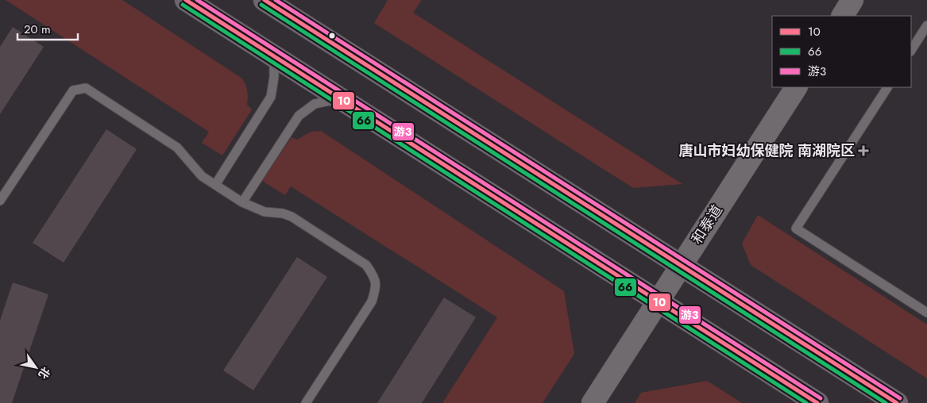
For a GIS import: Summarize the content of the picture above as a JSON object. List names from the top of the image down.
{
  "streets": {
    "street": ["和泰道"]
  },
  "places": {
    "health": ["唐山市妇幼保健院 南湖院区"]
  },
  "lines": ["transit line 10", "transit line 游3", "transit line 66"],
  "legend": ["10", "66", "游3"],
  "scale_bar": "20 m",
  "north": "bottom right"
}
